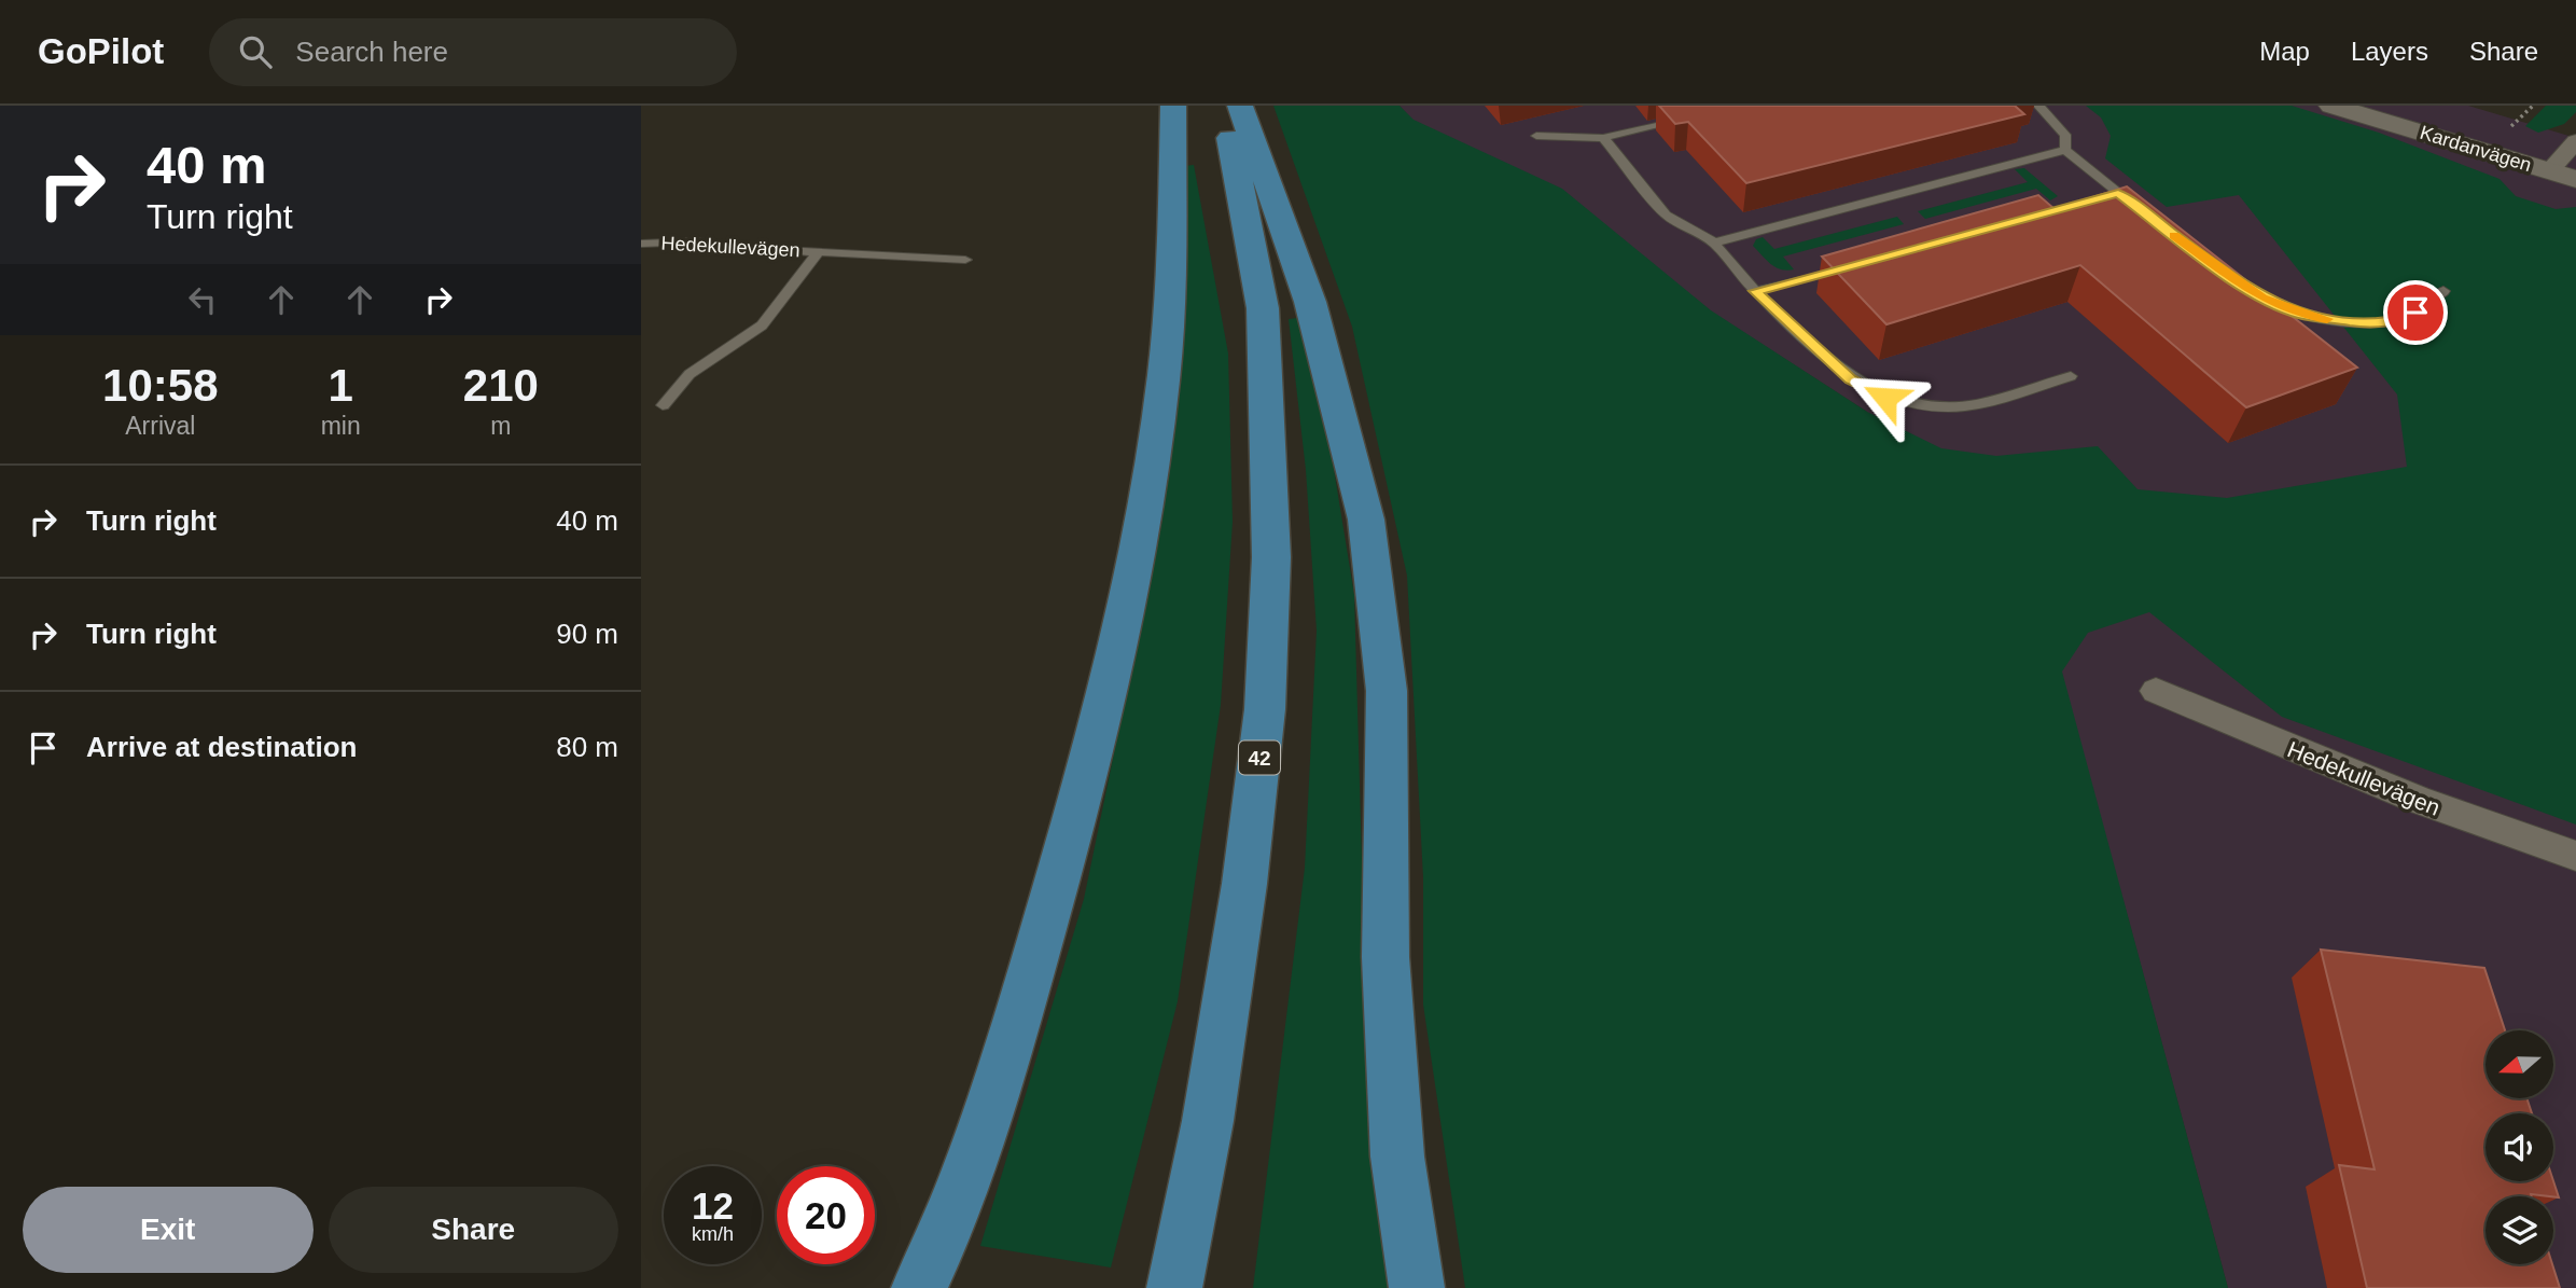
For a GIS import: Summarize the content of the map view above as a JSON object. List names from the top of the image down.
{
  "streets": {
    "main road": ["42"],
    "street": ["Kardanvägen", "Hedekullevägen"]
  },
  "north": "left",
  "page": {
    "header": "GoPilot",
    "search": "Search here",
    "nav": ["Map", "Layers", "Share"],
    "turn": ["40 m", "Turn right"],
    "eta": [
      "10:58",
      "Arrival",
      "1",
      "min",
      "210",
      "m"
    ],
    "list": [
      {
        "name": "Turn right",
        "value": "40 m"
      },
      {
        "name": "Turn right",
        "value": "90 m"
      },
      {
        "name": "Arrive at destination",
        "value": "80 m"
      }
    ],
    "speed": "12 km/h",
    "limit": "20",
    "buttons": ["Exit", "Share"]
  }
}
